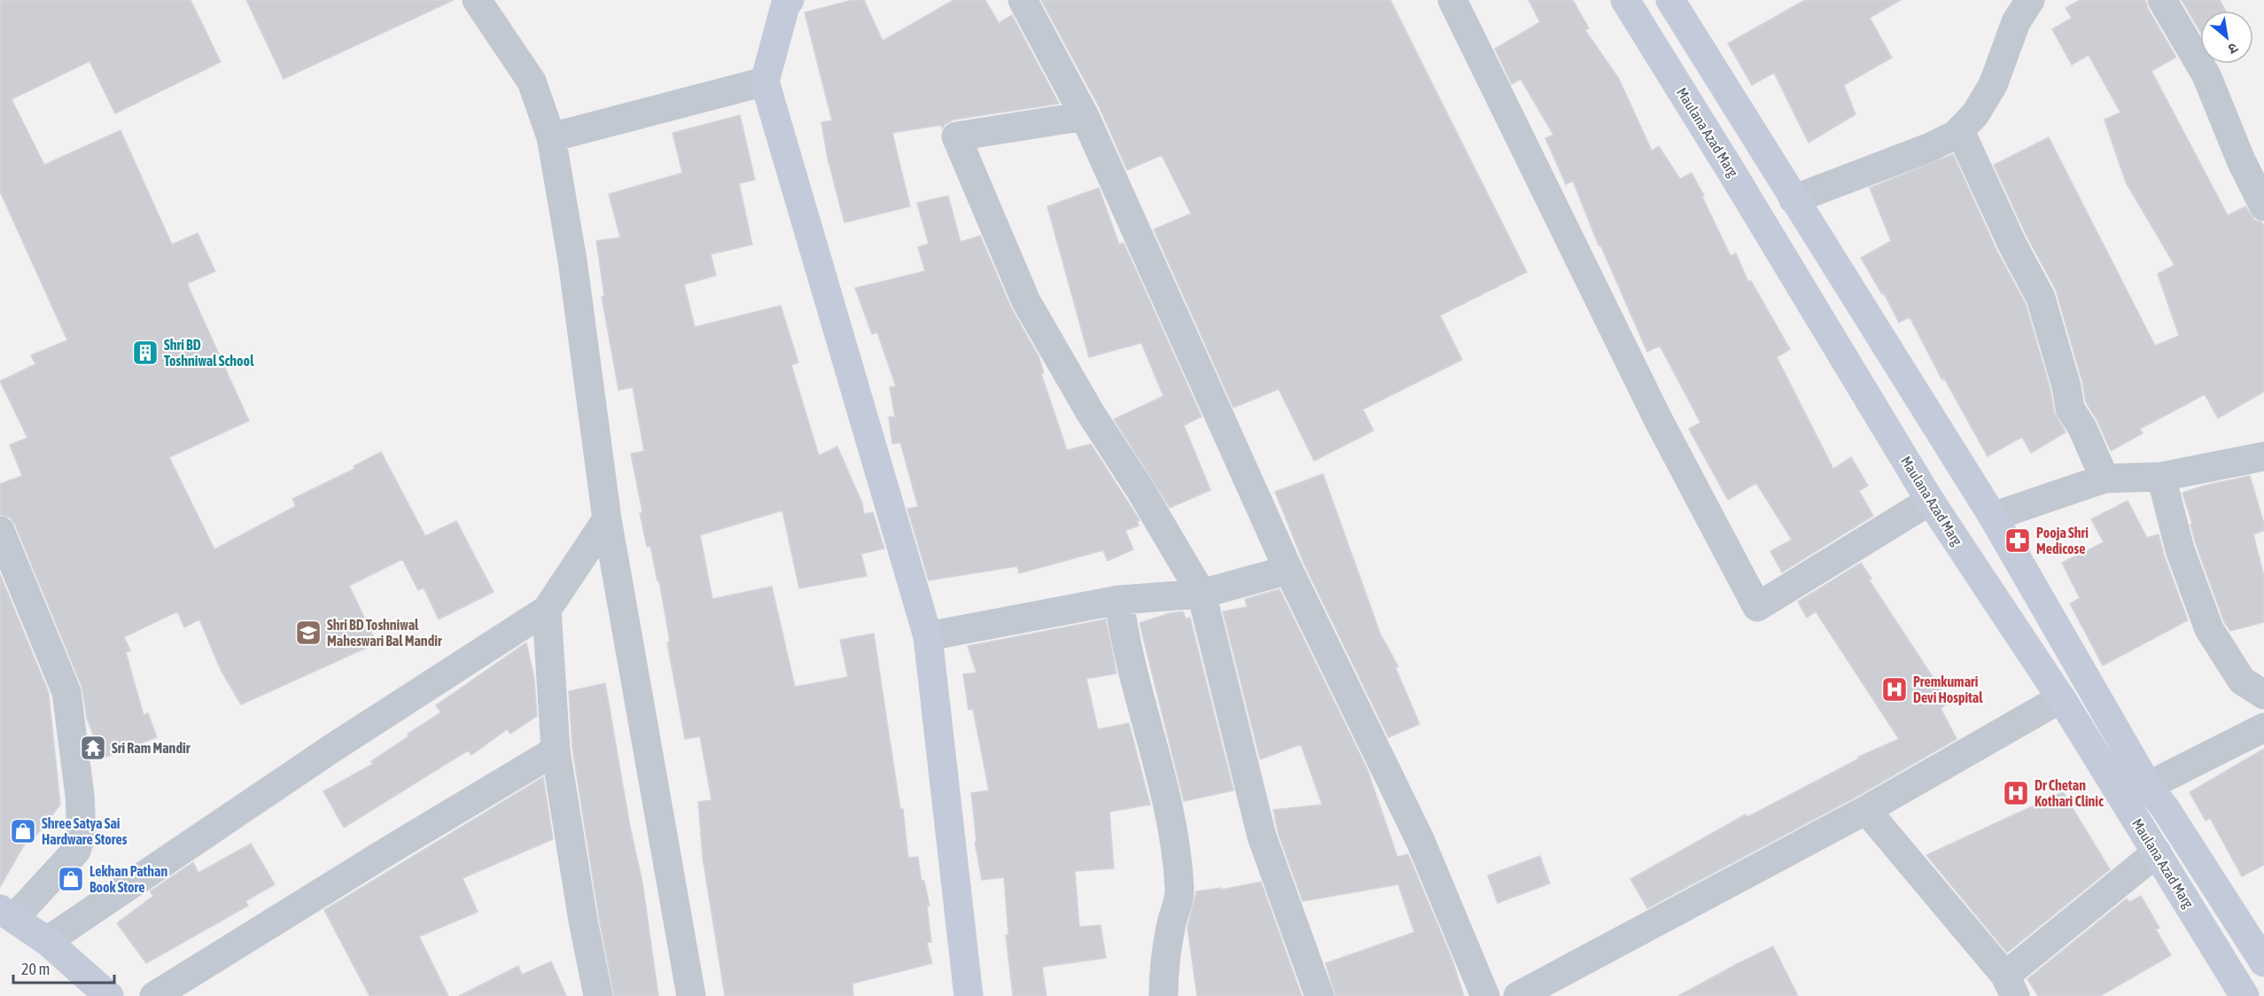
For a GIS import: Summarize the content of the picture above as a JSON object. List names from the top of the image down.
{
  "streets": {
    "main road": ["Maulana Azad Marg"]
  },
  "places": {
    "building": ["Shri BD Toshniwal School"],
    "pharmacy": ["Pooja Shri Medicose"],
    "school or university": ["Shri BD Toshniwal Maheswari Bal Mandir"],
    "hospital": ["Premkumari Devi Hospital", "Dr Chetan Kothari Clinic"],
    "temple": ["Sri Ram Mandir"],
    "shop": ["Shree Satya Sai Hardware Stores", "Lekhan Pathan Book Store"]
  },
  "scale_bar": "20 m",
  "north": "bottom right"
}
